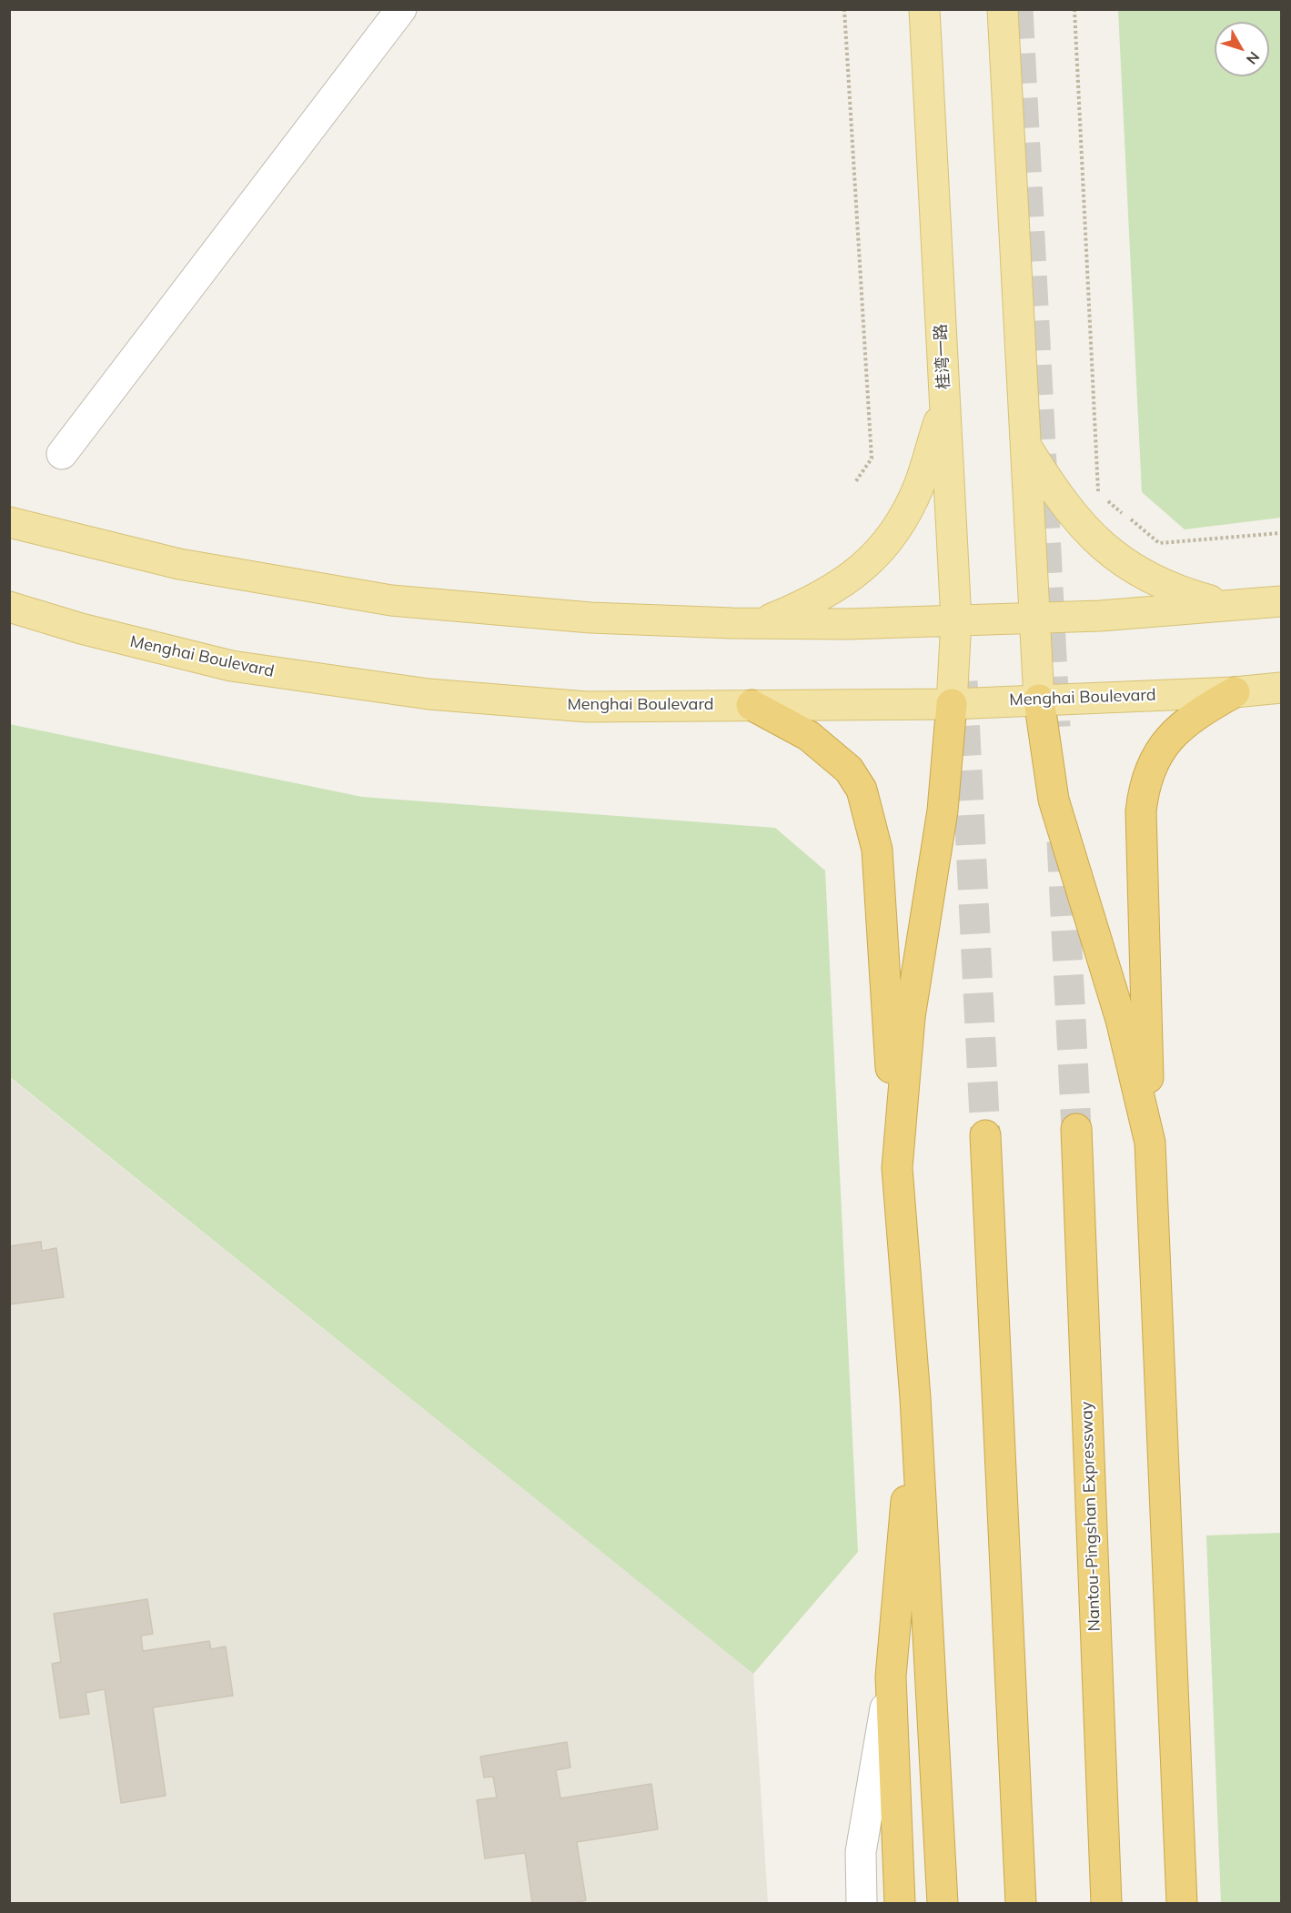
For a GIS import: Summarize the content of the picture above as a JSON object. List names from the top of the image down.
{
  "streets": {
    "highway": ["Nantou-Pingshan Expressway"],
    "main road": ["桂湾一路", "Menghai Boulevard"]
  },
  "crossings": [
    ["桂湾一路", "Menghai Boulevard"]
  ],
  "north": "bottom right"
}
